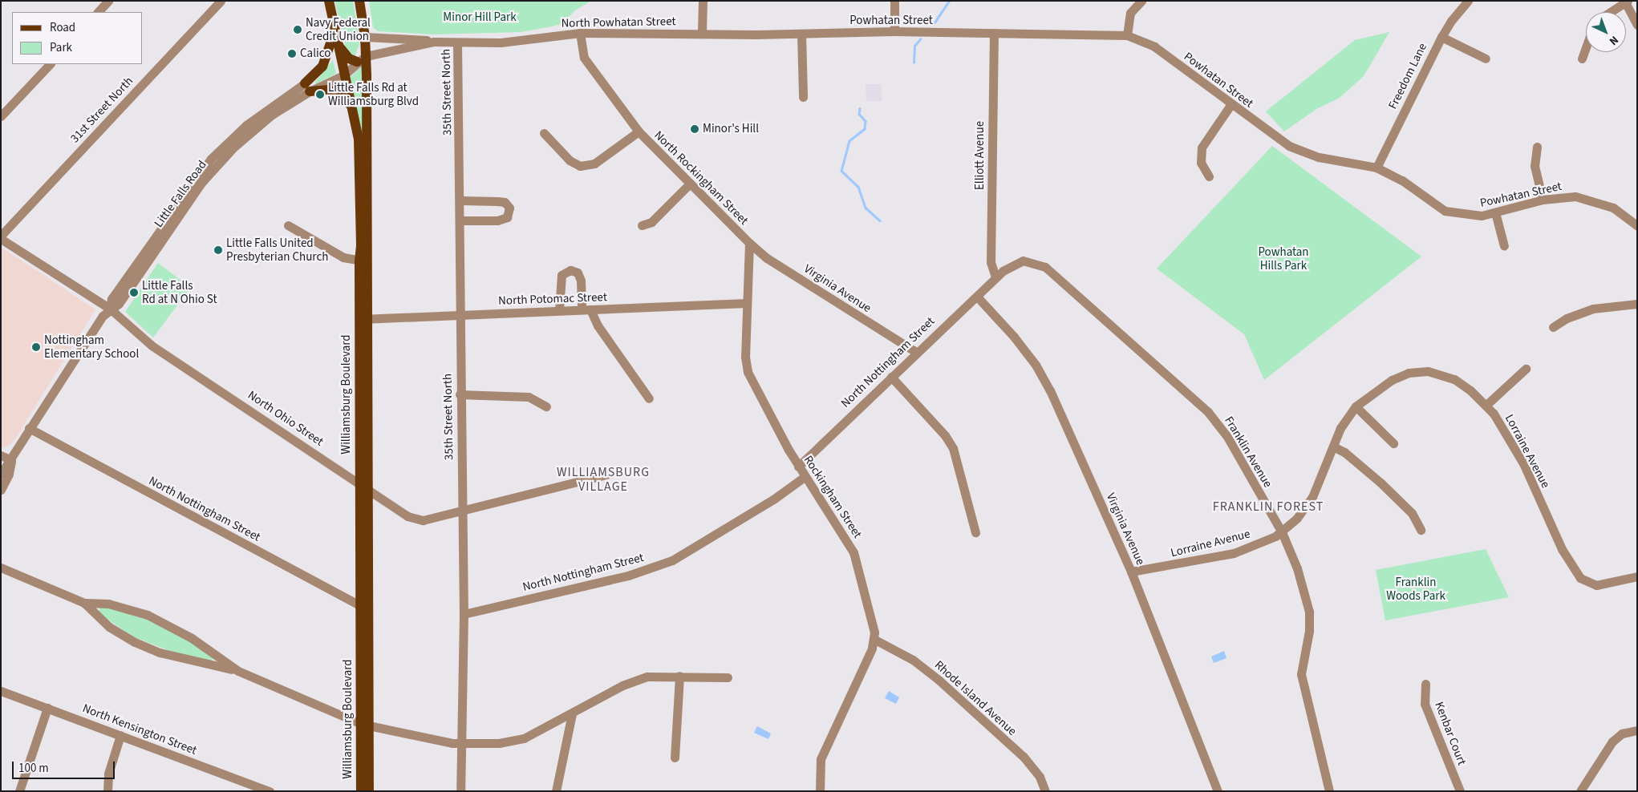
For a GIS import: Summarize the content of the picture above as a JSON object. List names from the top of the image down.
{
  "streets": {
    "main road": ["Williamsburg Boulevard"],
    "street": [
      "Powhatan Street",
      "North Powhatan Street",
      "Freedom Lane",
      "35th Street North",
      "31st Street North",
      "Elliott Avenue",
      "North Rockingham Street",
      "Little Falls Road",
      "Virginia Avenue",
      "North Potomac Street",
      "North Nottingham Street",
      "North Ohio Street",
      "Lorraine Avenue",
      "Franklin Avenue",
      "Rockingham Street",
      "Rhode Island Avenue",
      "North Kensington Street",
      "Kenbar Court"
    ]
  },
  "crossings": [
    ["Powhatan Street", "North Powhatan Street"],
    ["Powhatan Street", "Freedom Lane"],
    ["Powhatan Street", "Elliott Avenue"],
    ["North Powhatan Street", "35th Street North"],
    ["North Powhatan Street", "North Rockingham Street"],
    ["North Powhatan Street", "Little Falls Road"],
    ["North Powhatan Street", "Williamsburg Boulevard"],
    ["35th Street North", "North Potomac Street"],
    ["35th Street North", "North Nottingham Street"],
    ["35th Street North", "North Ohio Street"],
    ["31st Street North", "North Ohio Street"],
    ["Elliott Avenue", "North Nottingham Street"],
    ["Elliott Avenue", "Franklin Avenue"],
    ["North Rockingham Street", "Virginia Avenue"],
    ["North Rockingham Street", "North Potomac Street"],
    ["North Rockingham Street", "Rockingham Street"],
    ["Little Falls Road", "North Nottingham Street"],
    ["Little Falls Road", "Williamsburg Boulevard"],
    ["Little Falls Road", "North Ohio Street"],
    ["Virginia Avenue", "North Nottingham Street"],
    ["Virginia Avenue", "Lorraine Avenue"],
    ["North Potomac Street", "Williamsburg Boulevard"],
    ["North Nottingham Street", "Williamsburg Boulevard"],
    ["North Nottingham Street", "Franklin Avenue"],
    ["North Nottingham Street", "Rockingham Street"],
    ["Williamsburg Boulevard", "North Ohio Street"],
    ["Lorraine Avenue", "Franklin Avenue"],
    ["Rockingham Street", "Rhode Island Avenue"]
  ],
  "districts": ["WILLIAMSBURG VILLAGE", "FRANKLIN FOREST"],
  "parks": ["Minor Hill Park", "Powhatan Hills Park", "Franklin Woods Park"],
  "places": [
    "Navy Federal Credit Union",
    "Calico",
    "Little Falls Rd at Williamsburg Blvd",
    "Minor's Hill",
    "Little Falls United Presbyterian Church",
    "Little Falls Rd at N Ohio St",
    "Nottingham Elementary School"
  ],
  "legend": ["Road", "Park"],
  "scale_bar": "100 m",
  "north": "bottom right"
}
